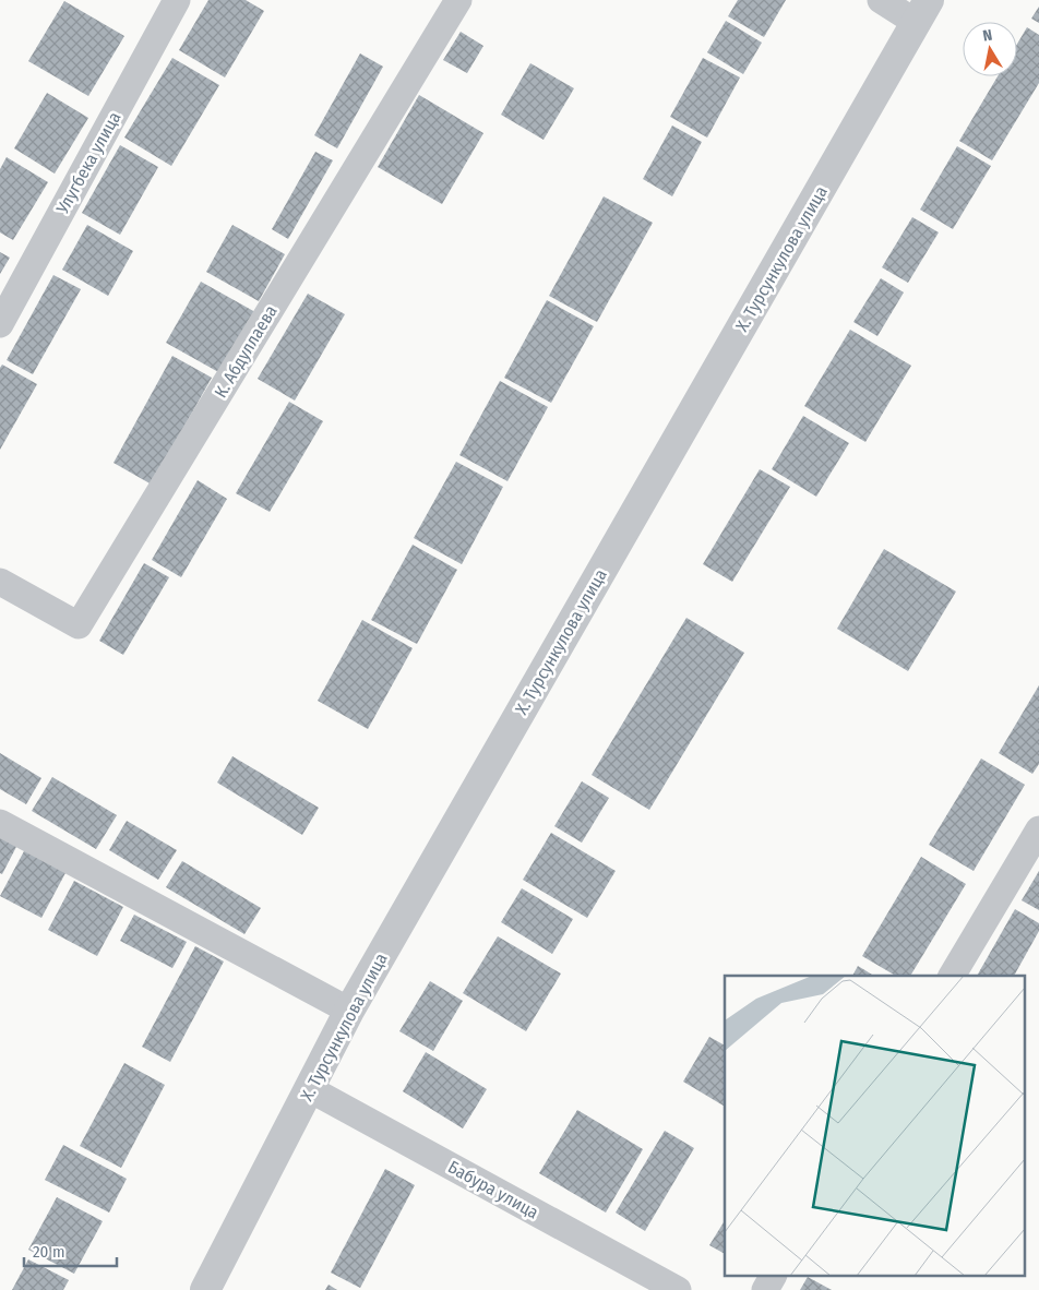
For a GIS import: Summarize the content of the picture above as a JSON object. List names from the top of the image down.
{
  "streets": {
    "street": [
      "Улугбека улица",
      "Х. Турсункулова улица",
      "К. Абдуллаева",
      "Бабура улица"
    ]
  },
  "crossings": [
    ["Х. Турсункулова улица", "Бабура улица"]
  ],
  "scale_bar": "20 m",
  "north": "top"
}
